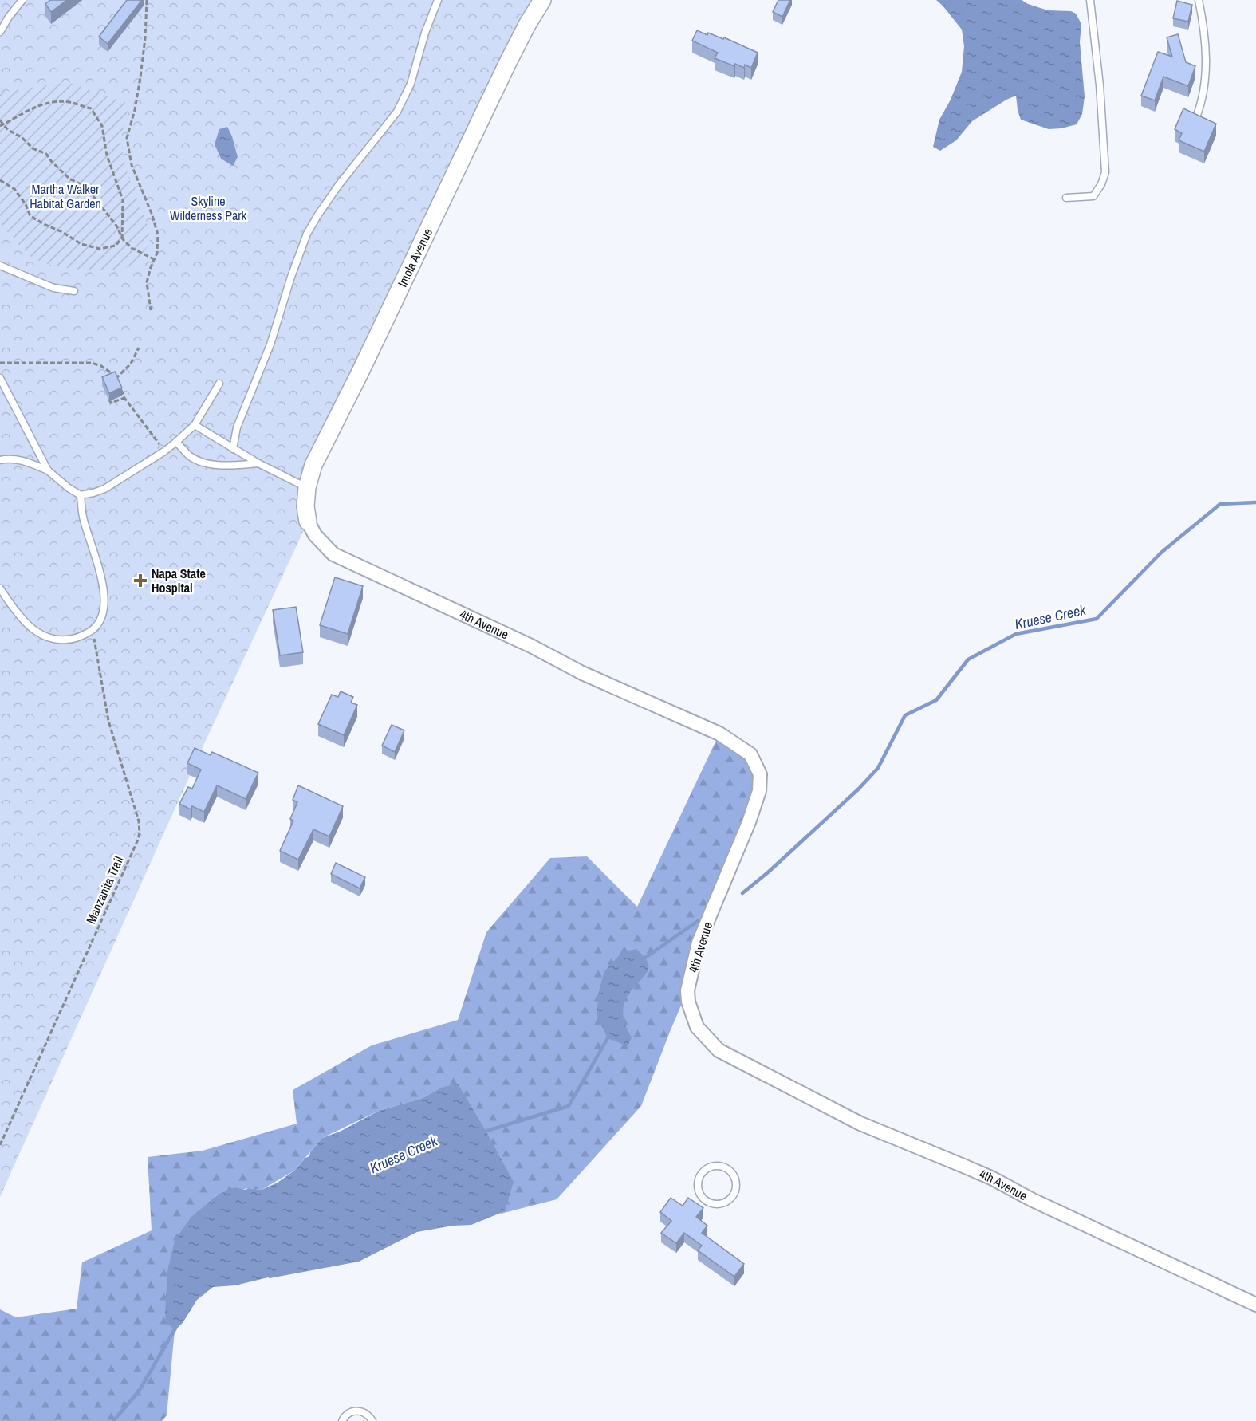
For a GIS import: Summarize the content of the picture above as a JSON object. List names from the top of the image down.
{
  "streets": {
    "street": ["Imola Avenue", "4th Avenue"],
    "path": ["Manzanita Trail"]
  },
  "crossings": [
    ["Imola Avenue", "4th Avenue"]
  ],
  "water": ["Kruese Creek"],
  "parks": ["Martha Walker Habitat Garden", "Skyline Wilderness Park"],
  "places": {
    "health": ["Napa State Hospital"]
  }
}
